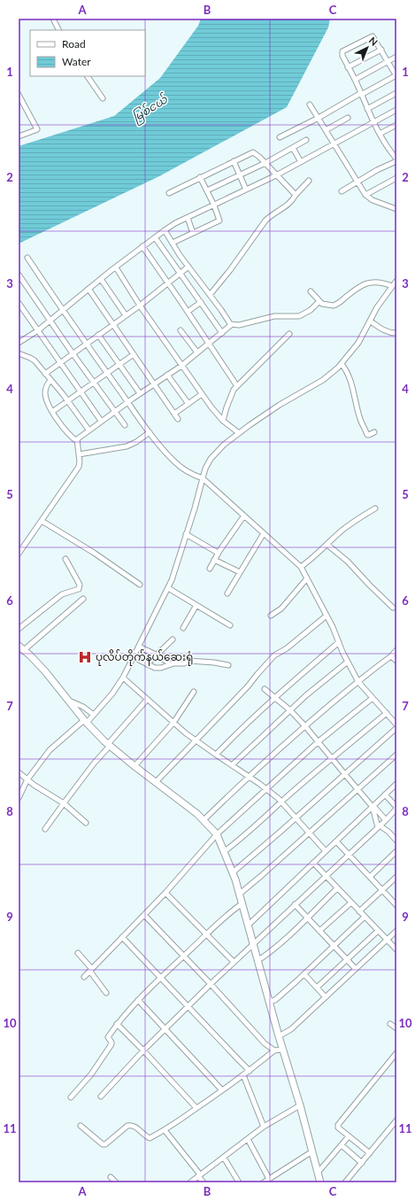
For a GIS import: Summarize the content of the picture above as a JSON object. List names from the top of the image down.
{
  "water": ["မြစ်ငယ်"],
  "places": {
    "hospital": ["ပုလိပ်တိုက်နယ်ဆေးရုံ"]
  },
  "legend": ["Road", "Water"],
  "north": "top right",
  "grid": {
    "columns": ["A", "B", "C"],
    "rows": [
      "1",
      "2",
      "3",
      "4",
      "5",
      "6",
      "7",
      "8",
      "9",
      "10",
      "11"
    ]
  }
}
